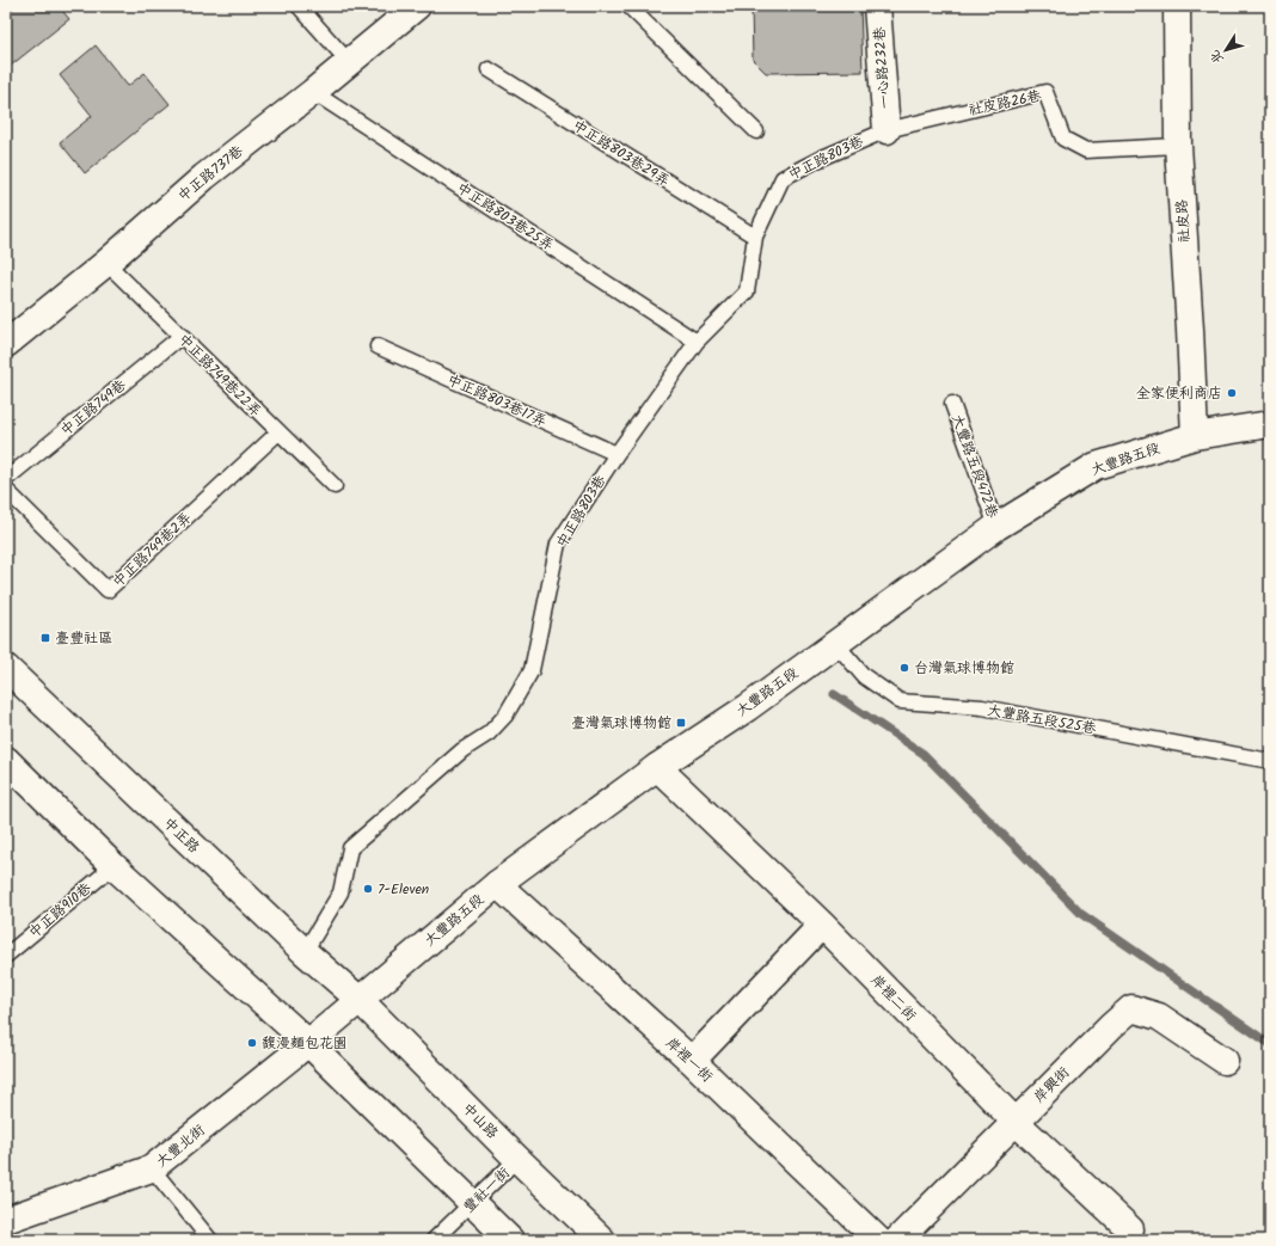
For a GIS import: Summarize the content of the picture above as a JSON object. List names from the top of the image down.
{
  "streets": {
    "street": [
      "一心路232巷",
      "中正路737巷",
      "社皮路",
      "大豐路五段",
      "中正路",
      "岸裡二街",
      "岸裡一街",
      "岸興街",
      "中山路",
      "大豐北街"
    ],
    "lane": [
      "社皮路26巷",
      "中正路803巷29弄",
      "中正路803巷",
      "中正路803巷25弄",
      "中正路749巷22弄",
      "中正路803巷17弄",
      "中正路749巷",
      "大豐路五段472巷",
      "中正路749巷2弄",
      "大豐路五段525巷",
      "中正路910巷",
      "豐社一街"
    ]
  },
  "crossings": [
    ["一心路232巷", "社皮路26巷"],
    ["一心路232巷", "中正路803巷"],
    ["社皮路26巷", "中正路803巷"],
    ["社皮路26巷", "社皮路"],
    ["中正路803巷29弄", "中正路803巷"],
    ["中正路803巷", "中正路803巷25弄"],
    ["中正路803巷", "中正路803巷17弄"],
    ["中正路803巷", "中正路"],
    ["中正路737巷", "中正路803巷25弄"],
    ["中正路737巷", "中正路749巷22弄"],
    ["社皮路", "大豐路五段"],
    ["中正路749巷22弄", "中正路749巷"],
    ["中正路749巷22弄", "中正路749巷2弄"],
    ["大豐路五段", "大豐路五段472巷"],
    ["大豐路五段", "大豐路五段525巷"],
    ["大豐路五段", "中正路"],
    ["大豐路五段", "岸裡二街"],
    ["大豐路五段", "岸裡一街"],
    ["大豐路五段", "中山路"],
    ["大豐路五段", "大豐北街"],
    ["中正路", "中山路"],
    ["岸裡二街", "岸興街"],
    ["中山路", "豐社一街"]
  ],
  "places": {
    "other": [
      "全家便利商店",
      "台灣氣球博物館",
      "7-Eleven",
      "馥漫麵包花園"
    ],
    "transit": ["臺豐社區", "臺灣氣球博物館"]
  },
  "north": "bottom left"
}
